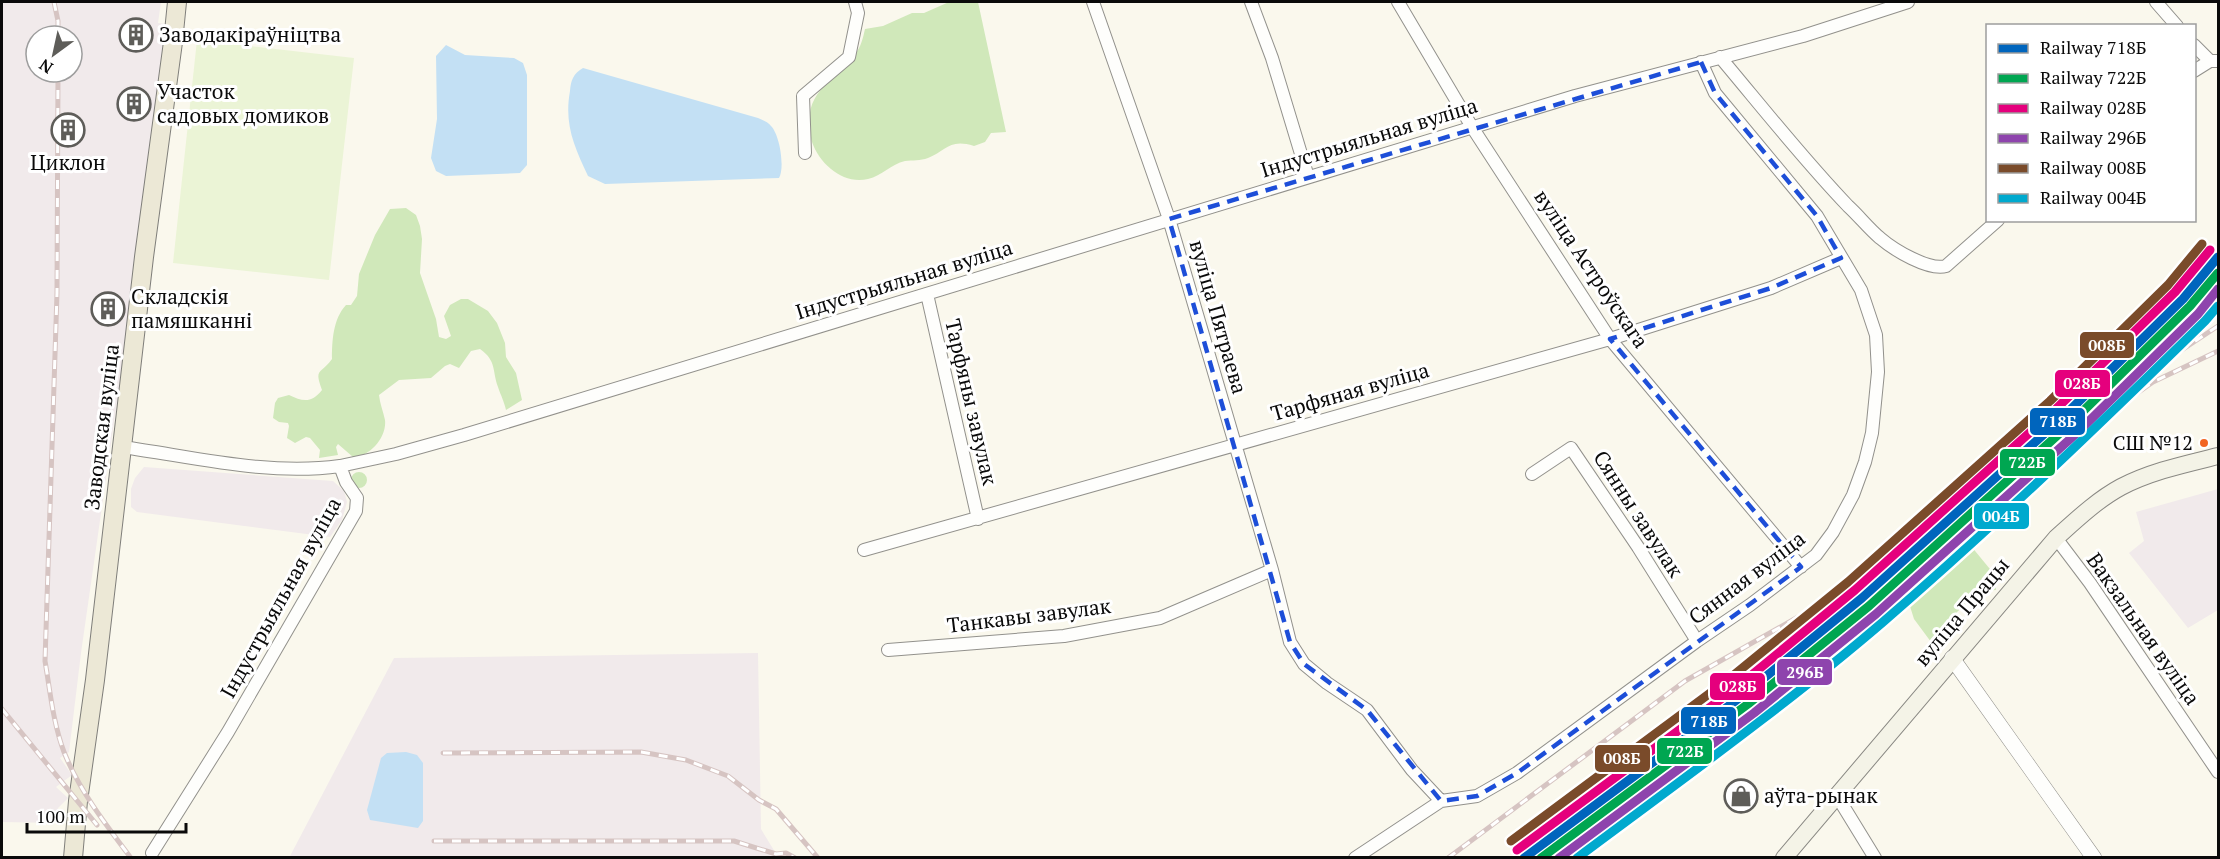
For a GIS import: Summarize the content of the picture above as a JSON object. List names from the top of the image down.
{
  "streets": {
    "main road": ["Заводская вуліца", "вуліца Працы"],
    "street": [
      "Індустрыяльная вуліца",
      "вуліца Астроўскага",
      "вуліца Пятраева",
      "Тарфяная вуліца",
      "Тарфяны завулак",
      "Сянны завулак",
      "Сянная вуліца",
      "Танкавы завулак",
      "Вакзальная вуліца"
    ]
  },
  "crossings": [
    ["Індустрыяльная вуліца", "вуліца Астроўскага"],
    ["Індустрыяльная вуліца", "вуліца Пятраева"],
    ["Індустрыяльная вуліца", "Тарфяны завулак"],
    ["Індустрыяльная вуліца", "Сянная вуліца"],
    ["вуліца Астроўскага", "Тарфяная вуліца"],
    ["вуліца Астроўскага", "Сянная вуліца"],
    ["вуліца Пятраева", "Тарфяная вуліца"],
    ["вуліца Пятраева", "Сянная вуліца"],
    ["вуліца Пятраева", "Танкавы завулак"],
    ["Тарфяная вуліца", "Тарфяны завулак"],
    ["Тарфяная вуліца", "Сянная вуліца"],
    ["Сянны завулак", "Сянная вуліца"],
    ["вуліца Працы", "Вакзальная вуліца"]
  ],
  "places": {
    "building": [
      "Заводакіраўніцтва",
      "Участок садовых домиков",
      "Циклон",
      "Складскія памяшканні"
    ],
    "other": ["СШ №12"],
    "shop": ["аўта-рынак"]
  },
  "lines": [
    "rail line 008Б",
    "rail line 028Б",
    "rail line 718Б",
    "rail line 722Б",
    "rail line 296Б",
    "rail line 004Б"
  ],
  "legend": [
    "Railway 718Б",
    "Railway 722Б",
    "Railway 028Б",
    "Railway 296Б",
    "Railway 008Б",
    "Railway 004Б"
  ],
  "scale_bar": "100 m",
  "north": "bottom left"
}
